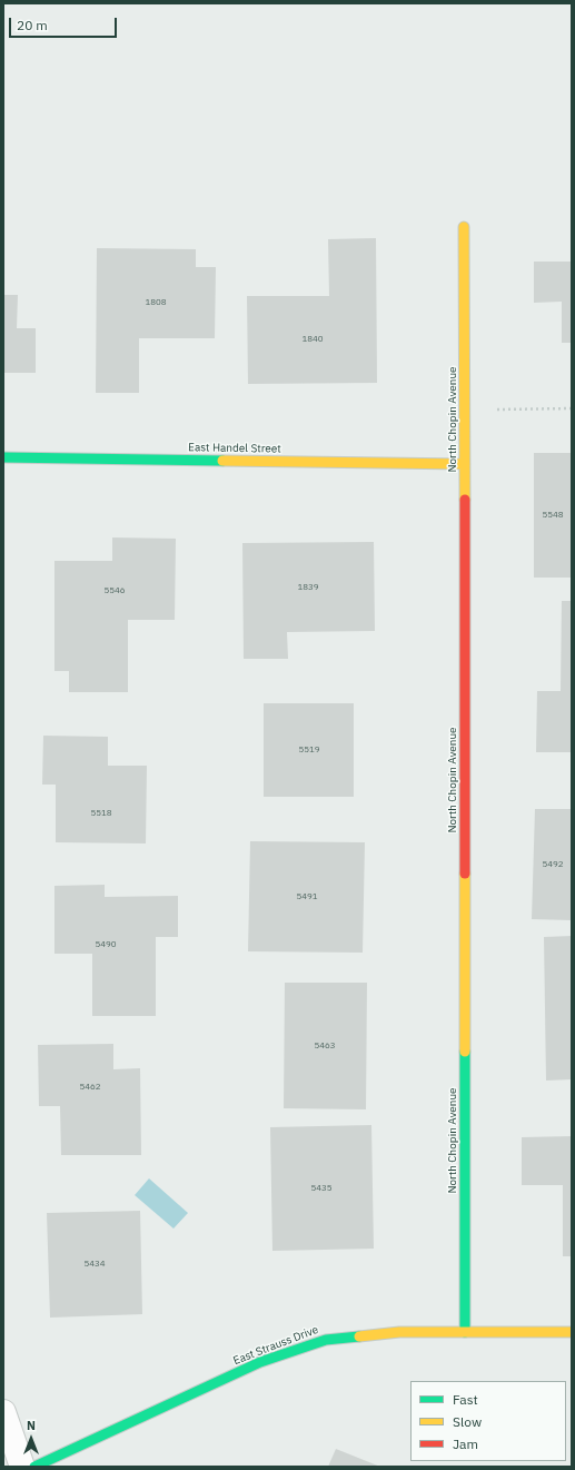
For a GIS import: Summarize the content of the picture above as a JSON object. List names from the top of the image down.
{
  "streets": {
    "street": ["North Chopin Avenue", "East Handel Street", "East Strauss Drive"]
  },
  "crossings": [
    ["North Chopin Avenue", "East Handel Street"],
    ["North Chopin Avenue", "East Strauss Drive"]
  ],
  "house_numbers": [
    "1808",
    "1840",
    "5548",
    "1839",
    "5546",
    "5519",
    "5518",
    "5492",
    "5491",
    "5490",
    "5463",
    "5462",
    "5435",
    "5434"
  ],
  "legend": ["Fast", "Slow", "Jam"],
  "scale_bar": "20 m",
  "north": "top"
}
